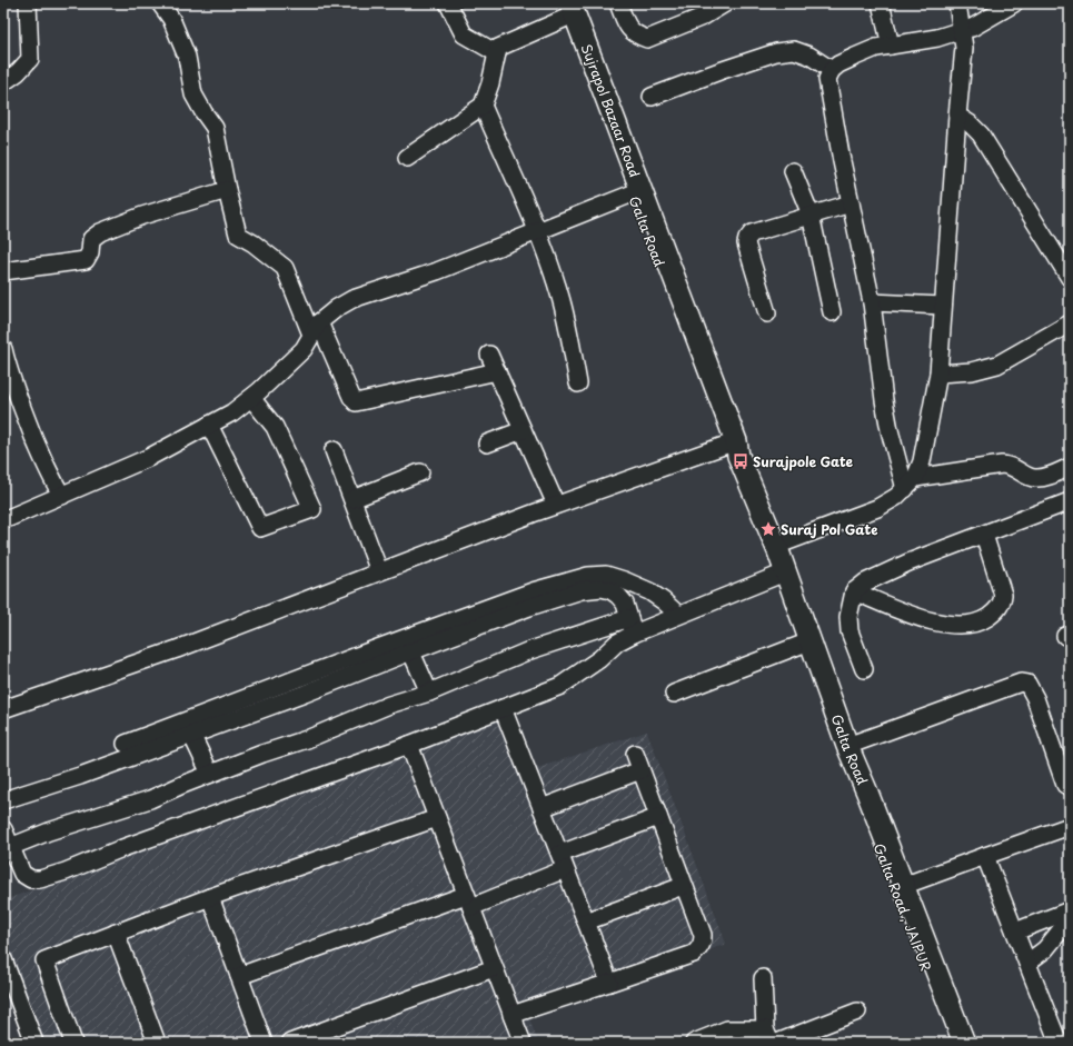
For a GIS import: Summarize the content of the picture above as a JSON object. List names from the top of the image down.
{
  "streets": {
    "main road": ["Sujrapol Bazaar Road", "Galta Road", "Galta Road , JAIPUR"]
  },
  "crossings": [
    ["Sujrapol Bazaar Road", "Galta Road"],
    ["Galta Road", "Galta Road , JAIPUR"]
  ],
  "places": {
    "bus stop": ["Surajpole Gate"],
    "place": ["Suraj Pol Gate"]
  }
}
